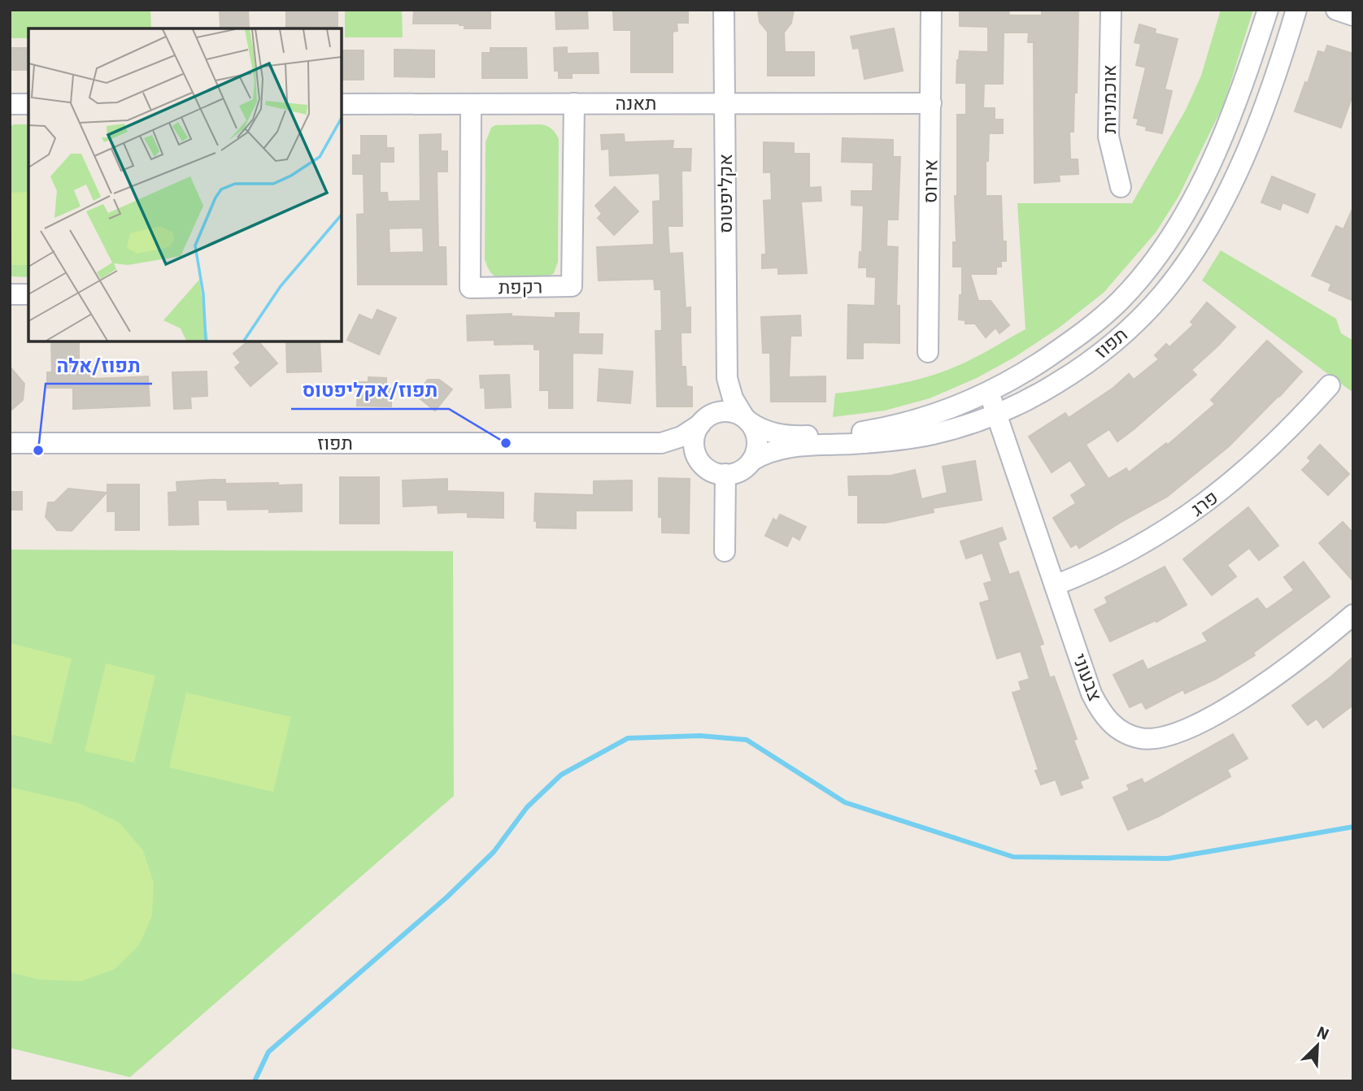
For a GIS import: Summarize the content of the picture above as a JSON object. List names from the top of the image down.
{
  "streets": {
    "street": [
      "אוכמניות",
      "תאנה",
      "אירוס",
      "אקליפטוס",
      "רקפת",
      "תפוז",
      "פרג",
      "צבעוני"
    ]
  },
  "crossings": [
    ["תאנה", "אירוס"],
    ["תאנה", "אקליפטוס"],
    ["תאנה", "רקפת"],
    ["אקליפטוס", "תפוז"],
    ["תפוז", "צבעוני"],
    ["פרג", "צבעוני"]
  ],
  "places": ["תפוז/אקליפטוס", "תפוז/אלה"],
  "north": "top right"
}
